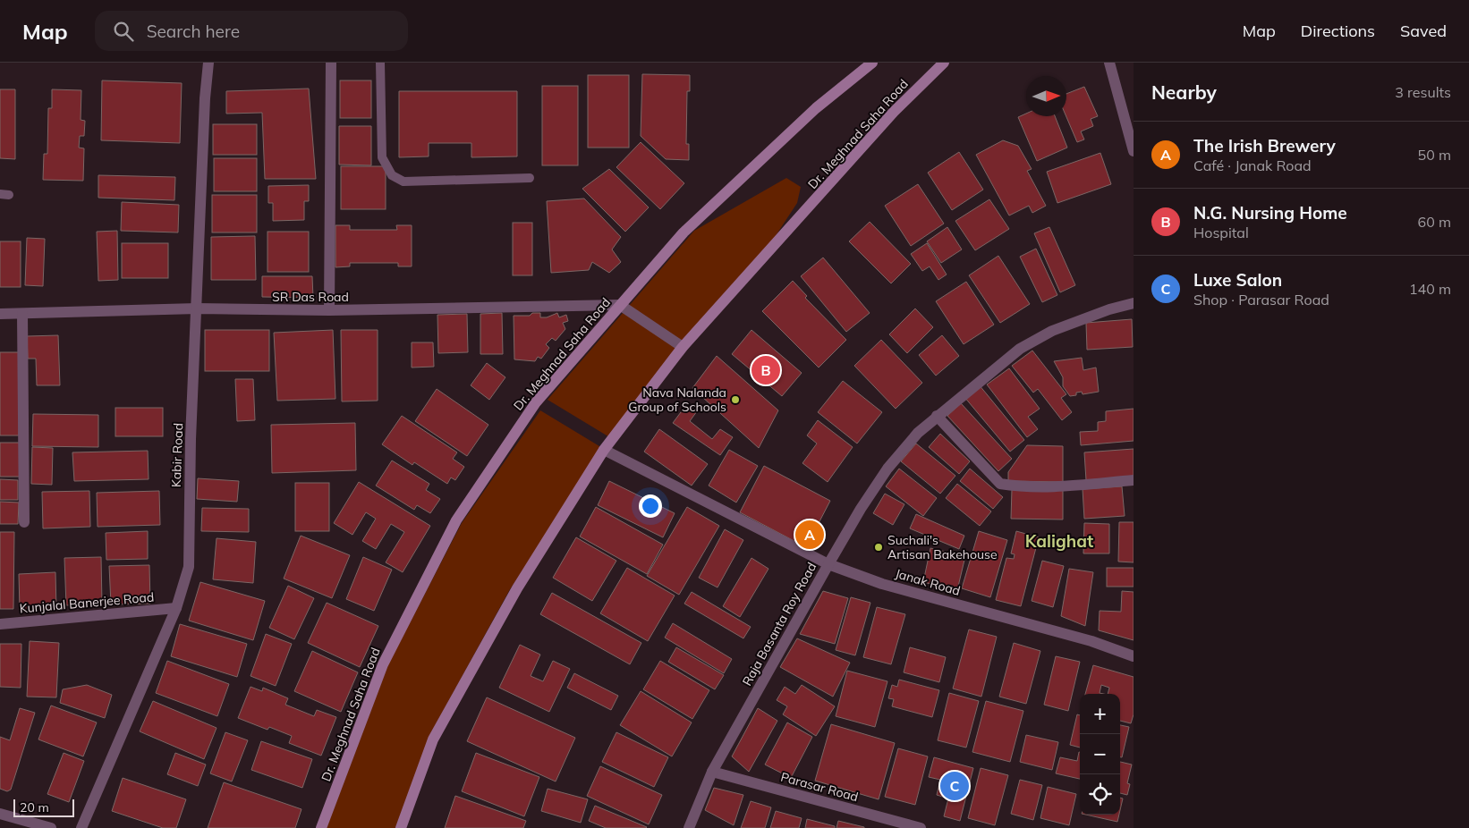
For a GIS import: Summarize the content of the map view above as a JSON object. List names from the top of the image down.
{
  "streets": {
    "street": [
      "Dr. Meghnad Saha Road",
      "SR Das Road",
      "Kabir Road",
      "Janak Road",
      "Kunjalal Banerjee Road",
      "Raja Basanta Roy Road",
      "Parasar Road"
    ]
  },
  "crossings": [
    ["Dr. Meghnad Saha Road", "SR Das Road"],
    ["Dr. Meghnad Saha Road", "Janak Road"],
    ["SR Das Road", "Kabir Road"],
    ["Kabir Road", "Kunjalal Banerjee Road"],
    ["Janak Road", "Raja Basanta Roy Road"],
    ["Raja Basanta Roy Road", "Parasar Road"]
  ],
  "districts": ["Kalighat"],
  "places": ["Nava Nalanda Group of Schools", "Suchali's Artisan Bakehouse"],
  "scale_bar": "20 m",
  "north": "right",
  "page": {
    "header": "Map",
    "search": "Search here",
    "nav": ["Map", "Directions", "Saved"],
    "heading": ["Nearby", "3 results"],
    "list": [
      {
        "mark": "A",
        "name": "The Irish Brewery",
        "note": "Café · Janak Road",
        "value": "50 m"
      },
      {
        "mark": "B",
        "name": "N.G. Nursing Home",
        "note": "Hospital",
        "value": "60 m"
      },
      {
        "mark": "C",
        "name": "Luxe Salon",
        "note": "Shop · Parasar Road",
        "value": "140 m"
      }
    ],
    "pins": ["B", "A", "C"],
    "map_buttons": ["+", "−"],
    "scale": "20 m"
  }
}
